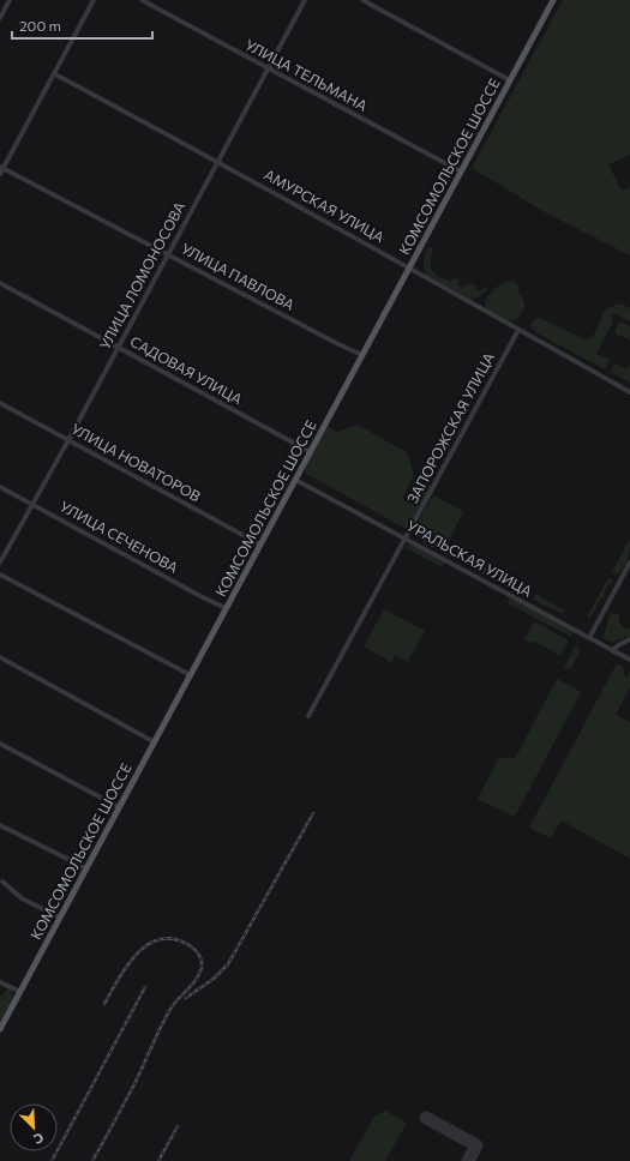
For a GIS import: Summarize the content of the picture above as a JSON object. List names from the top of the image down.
{
  "streets": {
    "main road": ["КОМСОМОЛЬСКОЕ ШОССЕ"],
    "street": [
      "УЛИЦА ТЕЛЬМАНА",
      "АМУРСКАЯ УЛИЦА",
      "УЛИЦА ЛОМОНОСОВА",
      "УЛИЦА ПАВЛОВА",
      "САДОВАЯ УЛИЦА",
      "ЗАПОРОЖСКАЯ УЛИЦА",
      "УЛИЦА НОВАТОРОВ",
      "УЛИЦА СЕЧЕНОВА",
      "УРАЛЬСКАЯ УЛИЦА"
    ]
  },
  "crossings": [
    ["УЛИЦА ТЕЛЬМАНА", "КОМСОМОЛЬСКОЕ ШОССЕ"],
    ["УЛИЦА ТЕЛЬМАНА", "УЛИЦА ЛОМОНОСОВА"],
    ["КОМСОМОЛЬСКОЕ ШОССЕ", "АМУРСКАЯ УЛИЦА"],
    ["КОМСОМОЛЬСКОЕ ШОССЕ", "УЛИЦА ПАВЛОВА"],
    ["КОМСОМОЛЬСКОЕ ШОССЕ", "САДОВАЯ УЛИЦА"],
    ["КОМСОМОЛЬСКОЕ ШОССЕ", "УЛИЦА НОВАТОРОВ"],
    ["КОМСОМОЛЬСКОЕ ШОССЕ", "УЛИЦА СЕЧЕНОВА"],
    ["КОМСОМОЛЬСКОЕ ШОССЕ", "УРАЛЬСКАЯ УЛИЦА"],
    ["АМУРСКАЯ УЛИЦА", "УЛИЦА ЛОМОНОСОВА"],
    ["АМУРСКАЯ УЛИЦА", "ЗАПОРОЖСКАЯ УЛИЦА"],
    ["УЛИЦА ЛОМОНОСОВА", "УЛИЦА ПАВЛОВА"],
    ["УЛИЦА ЛОМОНОСОВА", "САДОВАЯ УЛИЦА"],
    ["УЛИЦА ЛОМОНОСОВА", "УЛИЦА НОВАТОРОВ"],
    ["УЛИЦА ЛОМОНОСОВА", "УЛИЦА СЕЧЕНОВА"],
    ["ЗАПОРОЖСКАЯ УЛИЦА", "УРАЛЬСКАЯ УЛИЦА"]
  ],
  "scale_bar": "200 m",
  "north": "bottom right"
}
